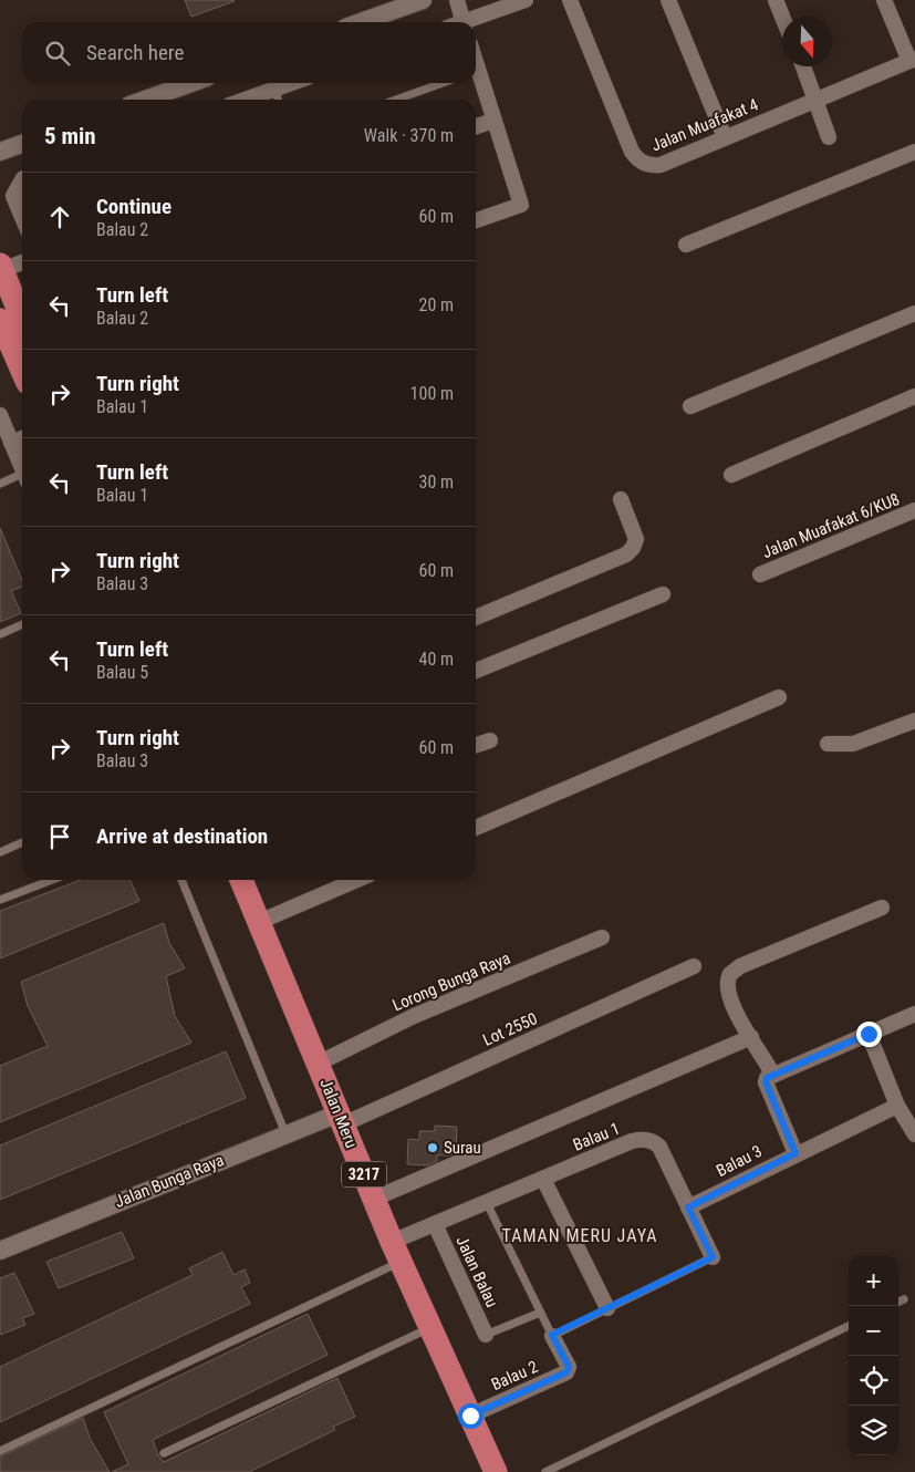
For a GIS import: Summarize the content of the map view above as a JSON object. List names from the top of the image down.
{
  "streets": {
    "main road": ["Jalan Meru", "3217"],
    "street": [
      "Jalan Muafakat 4",
      "Jalan Muafakat 6/KU8",
      "Lorong Bunga Raya",
      "Lot 2550",
      "Balau 1",
      "Balau 3",
      "Jalan Bunga Raya",
      "Jalan Balau",
      "Balau 2"
    ]
  },
  "crossings": [
    ["Lorong Bunga Raya", "Jalan Meru"],
    ["Lot 2550", "Jalan Meru"],
    ["Lot 2550", "Jalan Bunga Raya"],
    ["Jalan Meru", "Balau 1"],
    ["Jalan Meru", "Jalan Bunga Raya"],
    ["Jalan Meru", "Balau 2"],
    ["Balau 1", "Balau 3"],
    ["Balau 1", "Jalan Balau"],
    ["Balau 1", "Balau 2"]
  ],
  "districts": ["TAMAN MERU JAYA"],
  "places": ["Surau"],
  "north": "bottom",
  "page": {
    "search": "Search here",
    "heading": ["5 min", "Walk · 370 m"],
    "list": [
      ["Continue", "Balau 2", "60 m"],
      ["Turn left", "Balau 2", "20 m"],
      ["Turn right", "Balau 1", "100 m"],
      ["Turn left", "Balau 1", "30 m"],
      ["Turn right", "Balau 3", "60 m"],
      ["Turn left", "Balau 5", "40 m"],
      ["Turn right", "Balau 3", "60 m"],
      "Arrive at destination"
    ],
    "map_buttons": ["+", "−"]
  }
}
